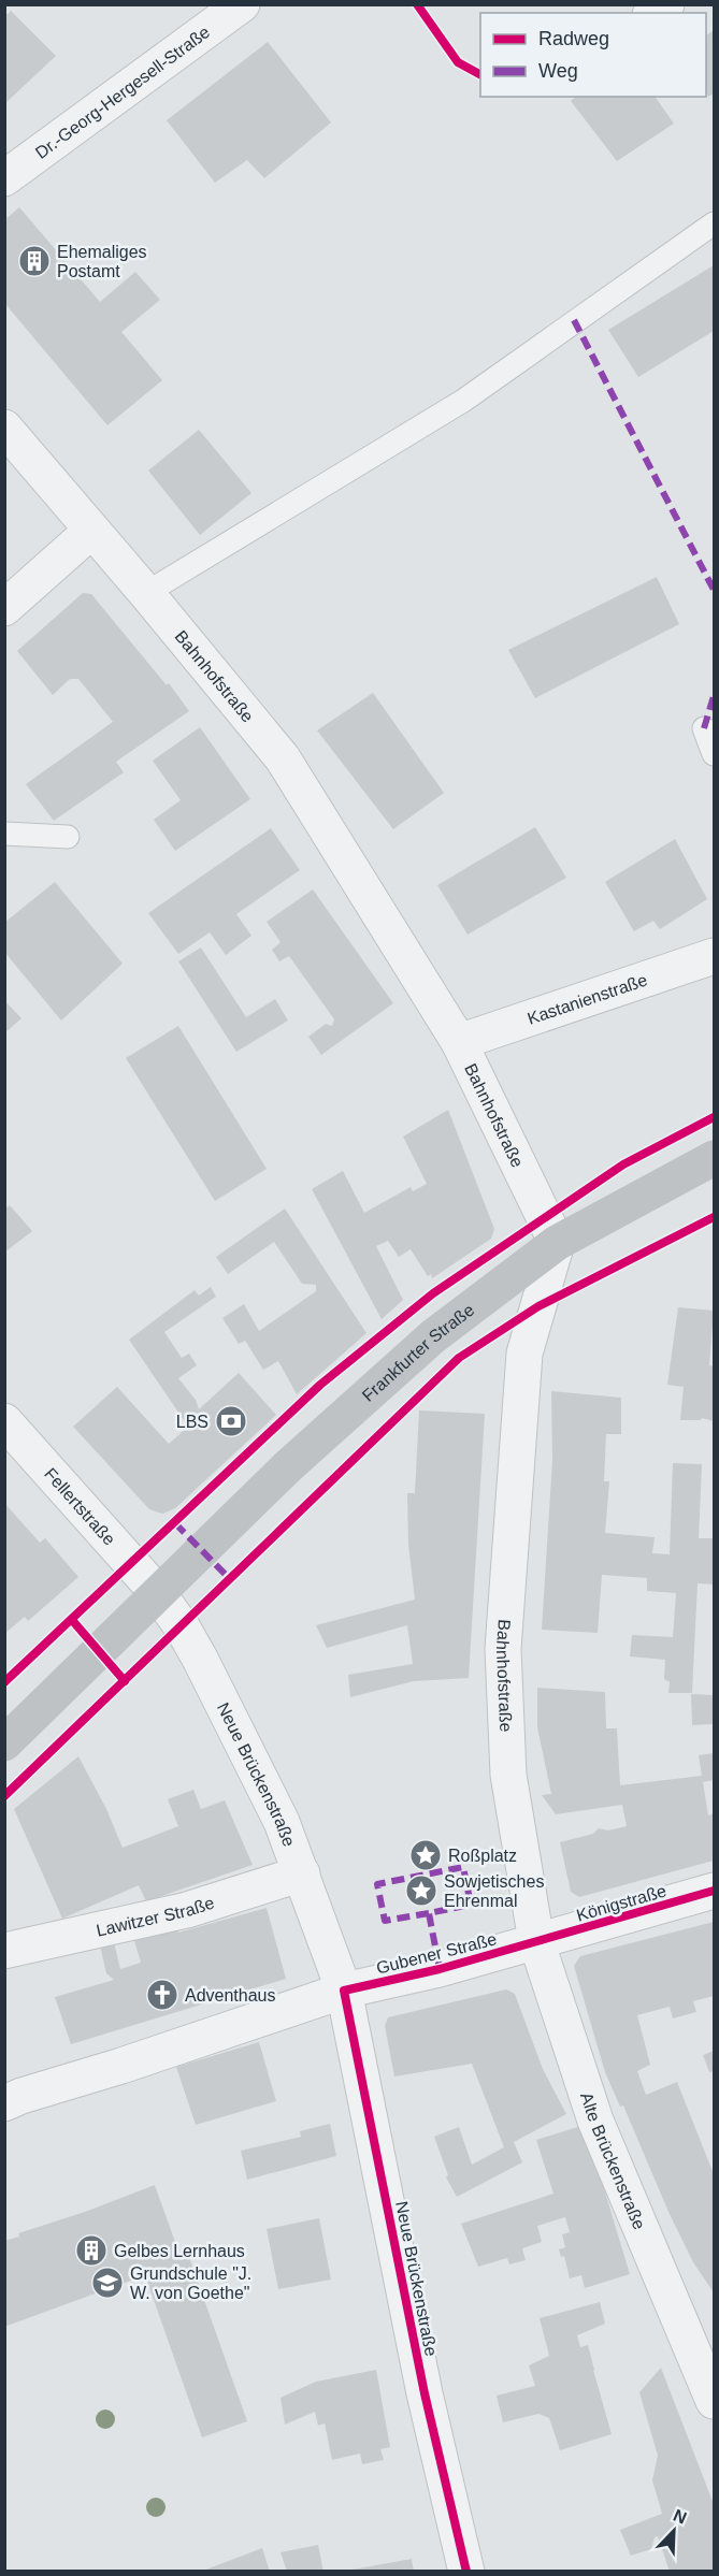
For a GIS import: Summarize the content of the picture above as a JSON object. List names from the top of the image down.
{
  "streets": {
    "main road": ["Frankfurter Straße"],
    "street": [
      "Dr.-Georg-Hergesell-Straße",
      "Bahnhofstraße",
      "Kastanienstraße",
      "Fellertstraße",
      "Neue Brückenstraße",
      "Königstraße",
      "Lawitzer Straße",
      "Gubener Straße",
      "Alte Brückenstraße"
    ]
  },
  "crossings": [
    ["Bahnhofstraße", "Kastanienstraße"],
    ["Bahnhofstraße", "Frankfurter Straße"],
    ["Bahnhofstraße", "Königstraße"],
    ["Bahnhofstraße", "Gubener Straße"],
    ["Bahnhofstraße", "Alte Brückenstraße"],
    ["Frankfurter Straße", "Fellertstraße"],
    ["Frankfurter Straße", "Neue Brückenstraße"],
    ["Fellertstraße", "Neue Brückenstraße"],
    ["Neue Brückenstraße", "Lawitzer Straße"],
    ["Neue Brückenstraße", "Gubener Straße"],
    ["Königstraße", "Gubener Straße"],
    ["Königstraße", "Alte Brückenstraße"],
    ["Gubener Straße", "Alte Brückenstraße"]
  ],
  "places": {
    "building": ["Ehemaliges Postamt", "Gelbes Lernhaus"],
    "bank": ["LBS"],
    "place": ["Roßplatz", "Sowjetisches Ehrenmal"],
    "church": ["Adventhaus"],
    "school or university": ["Grundschule \"J. W. von Goethe\""]
  },
  "legend": ["Radweg", "Weg"],
  "north": "top right"
}
